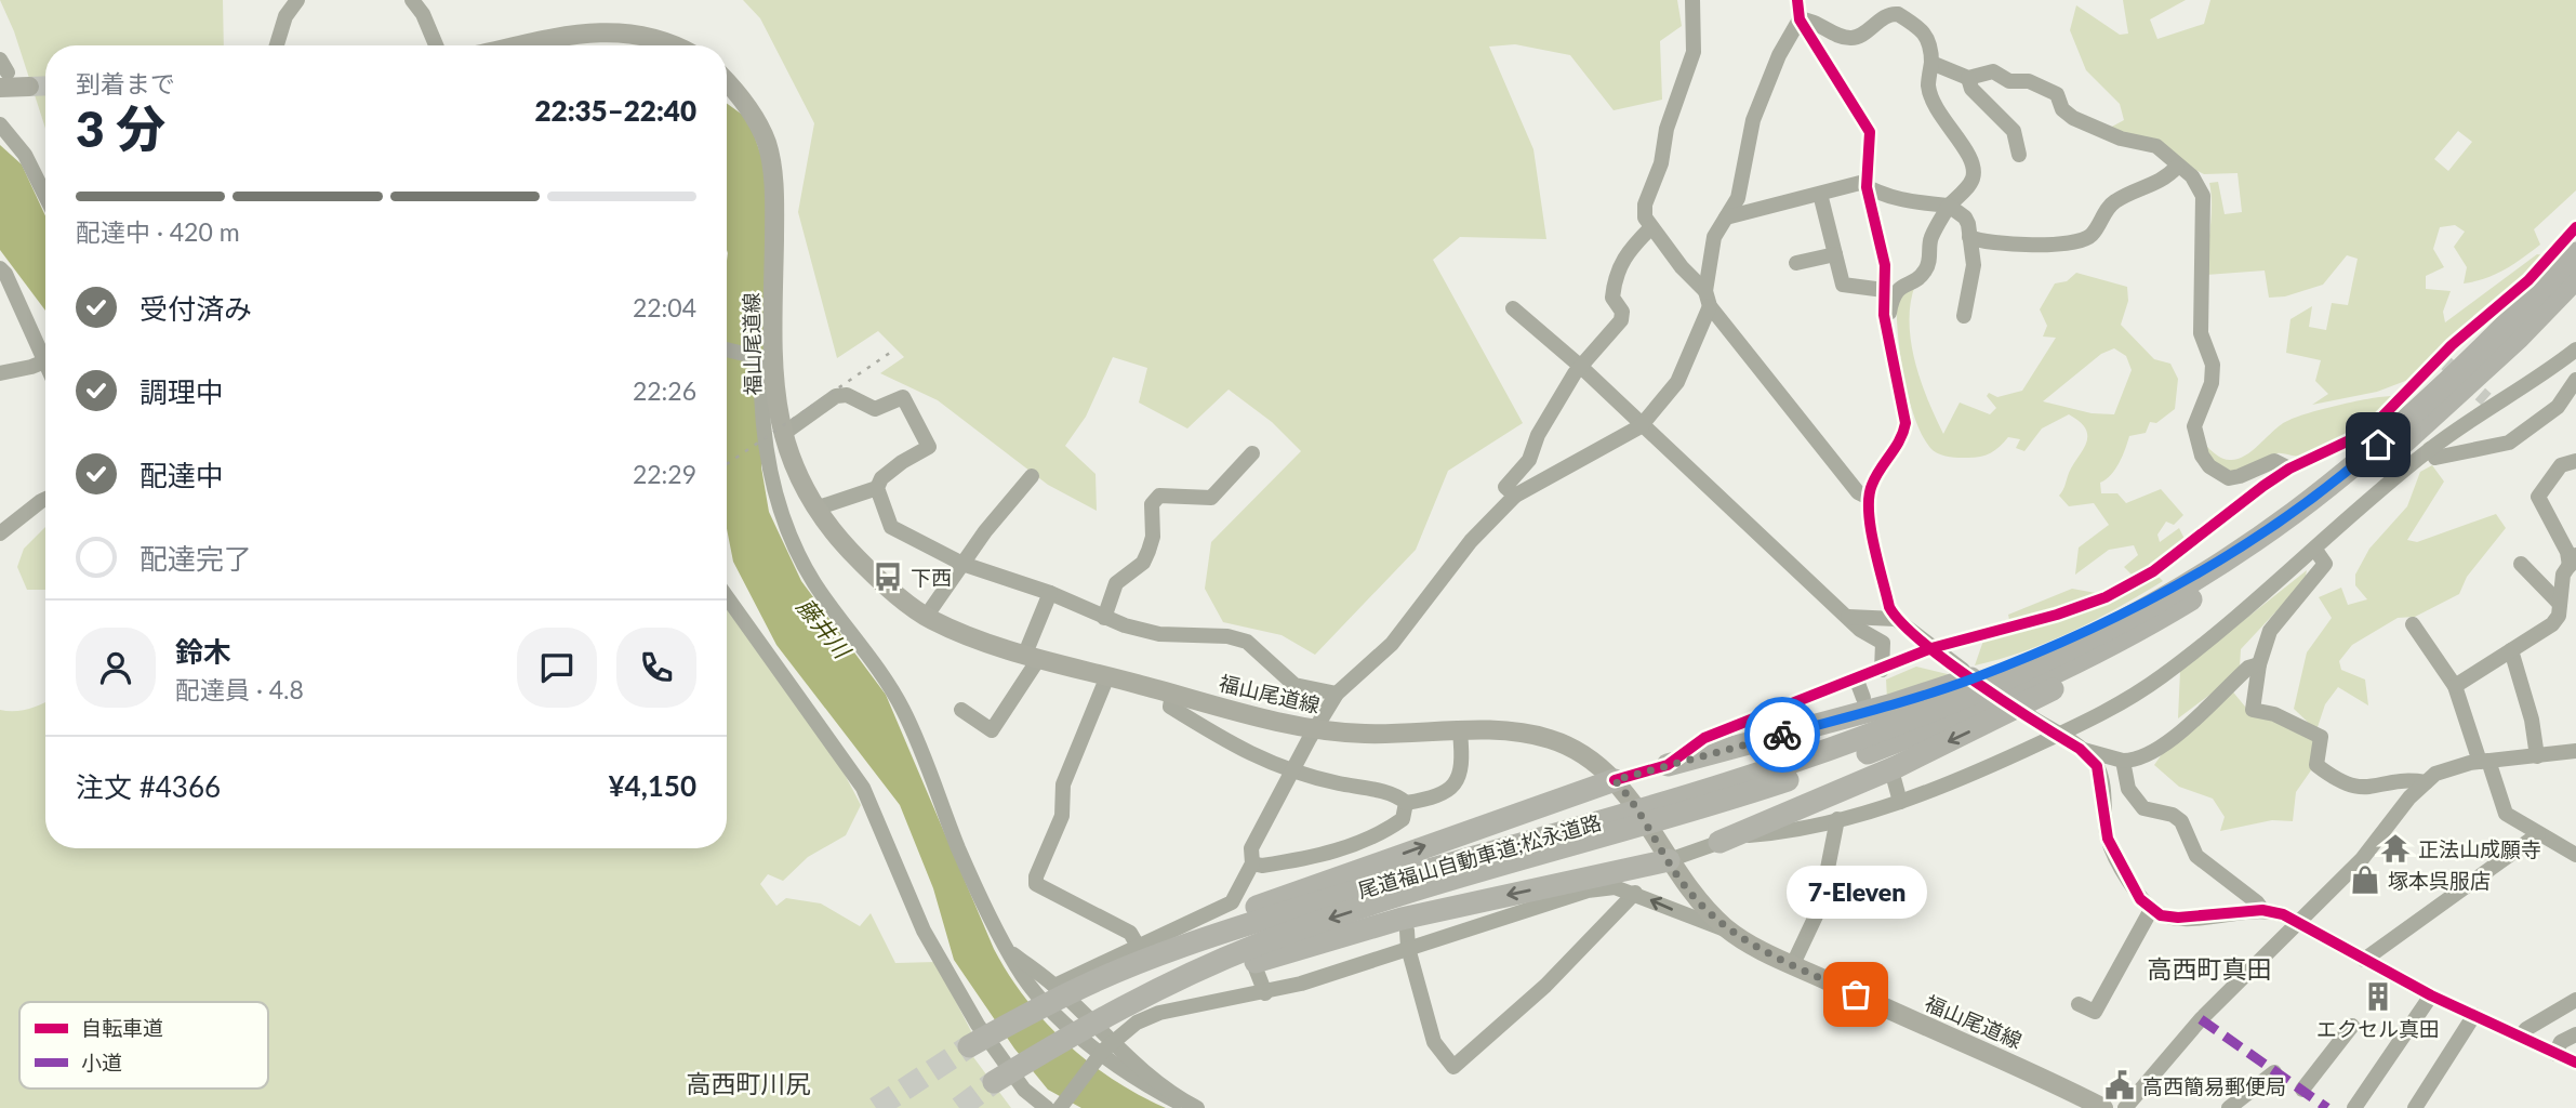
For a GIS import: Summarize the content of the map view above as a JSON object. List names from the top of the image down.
{
  "streets": {
    "highway": ["尾道福山自動車道;松永道路"],
    "main road": ["福山尾道線"]
  },
  "districts": ["高西町真田", "高西町川尻"],
  "water": ["藤井川"],
  "places": {
    "bus stop": ["下西"],
    "temple": ["正法山成願寺"],
    "shop": ["塚本呉服店"],
    "other": ["7-Eleven"],
    "building": ["エクセル真田"],
    "public building": ["高西簡易郵便局"]
  },
  "legend": ["自転車道", "小道"],
  "page": {
    "heading": ["3 分", "到着まで", "22:35–22:40"],
    "panel": [
      "鈴木",
      "配達員 · 4.8",
      "注文 #4366",
      "¥4,150"
    ],
    "bar": "配達中 · 420 m",
    "list": [
      ["受付済み", "22:04"],
      ["調理中", "22:26"],
      ["配達中", "22:29"],
      "配達完了"
    ],
    "bubble": "7-Eleven"
  }
}
